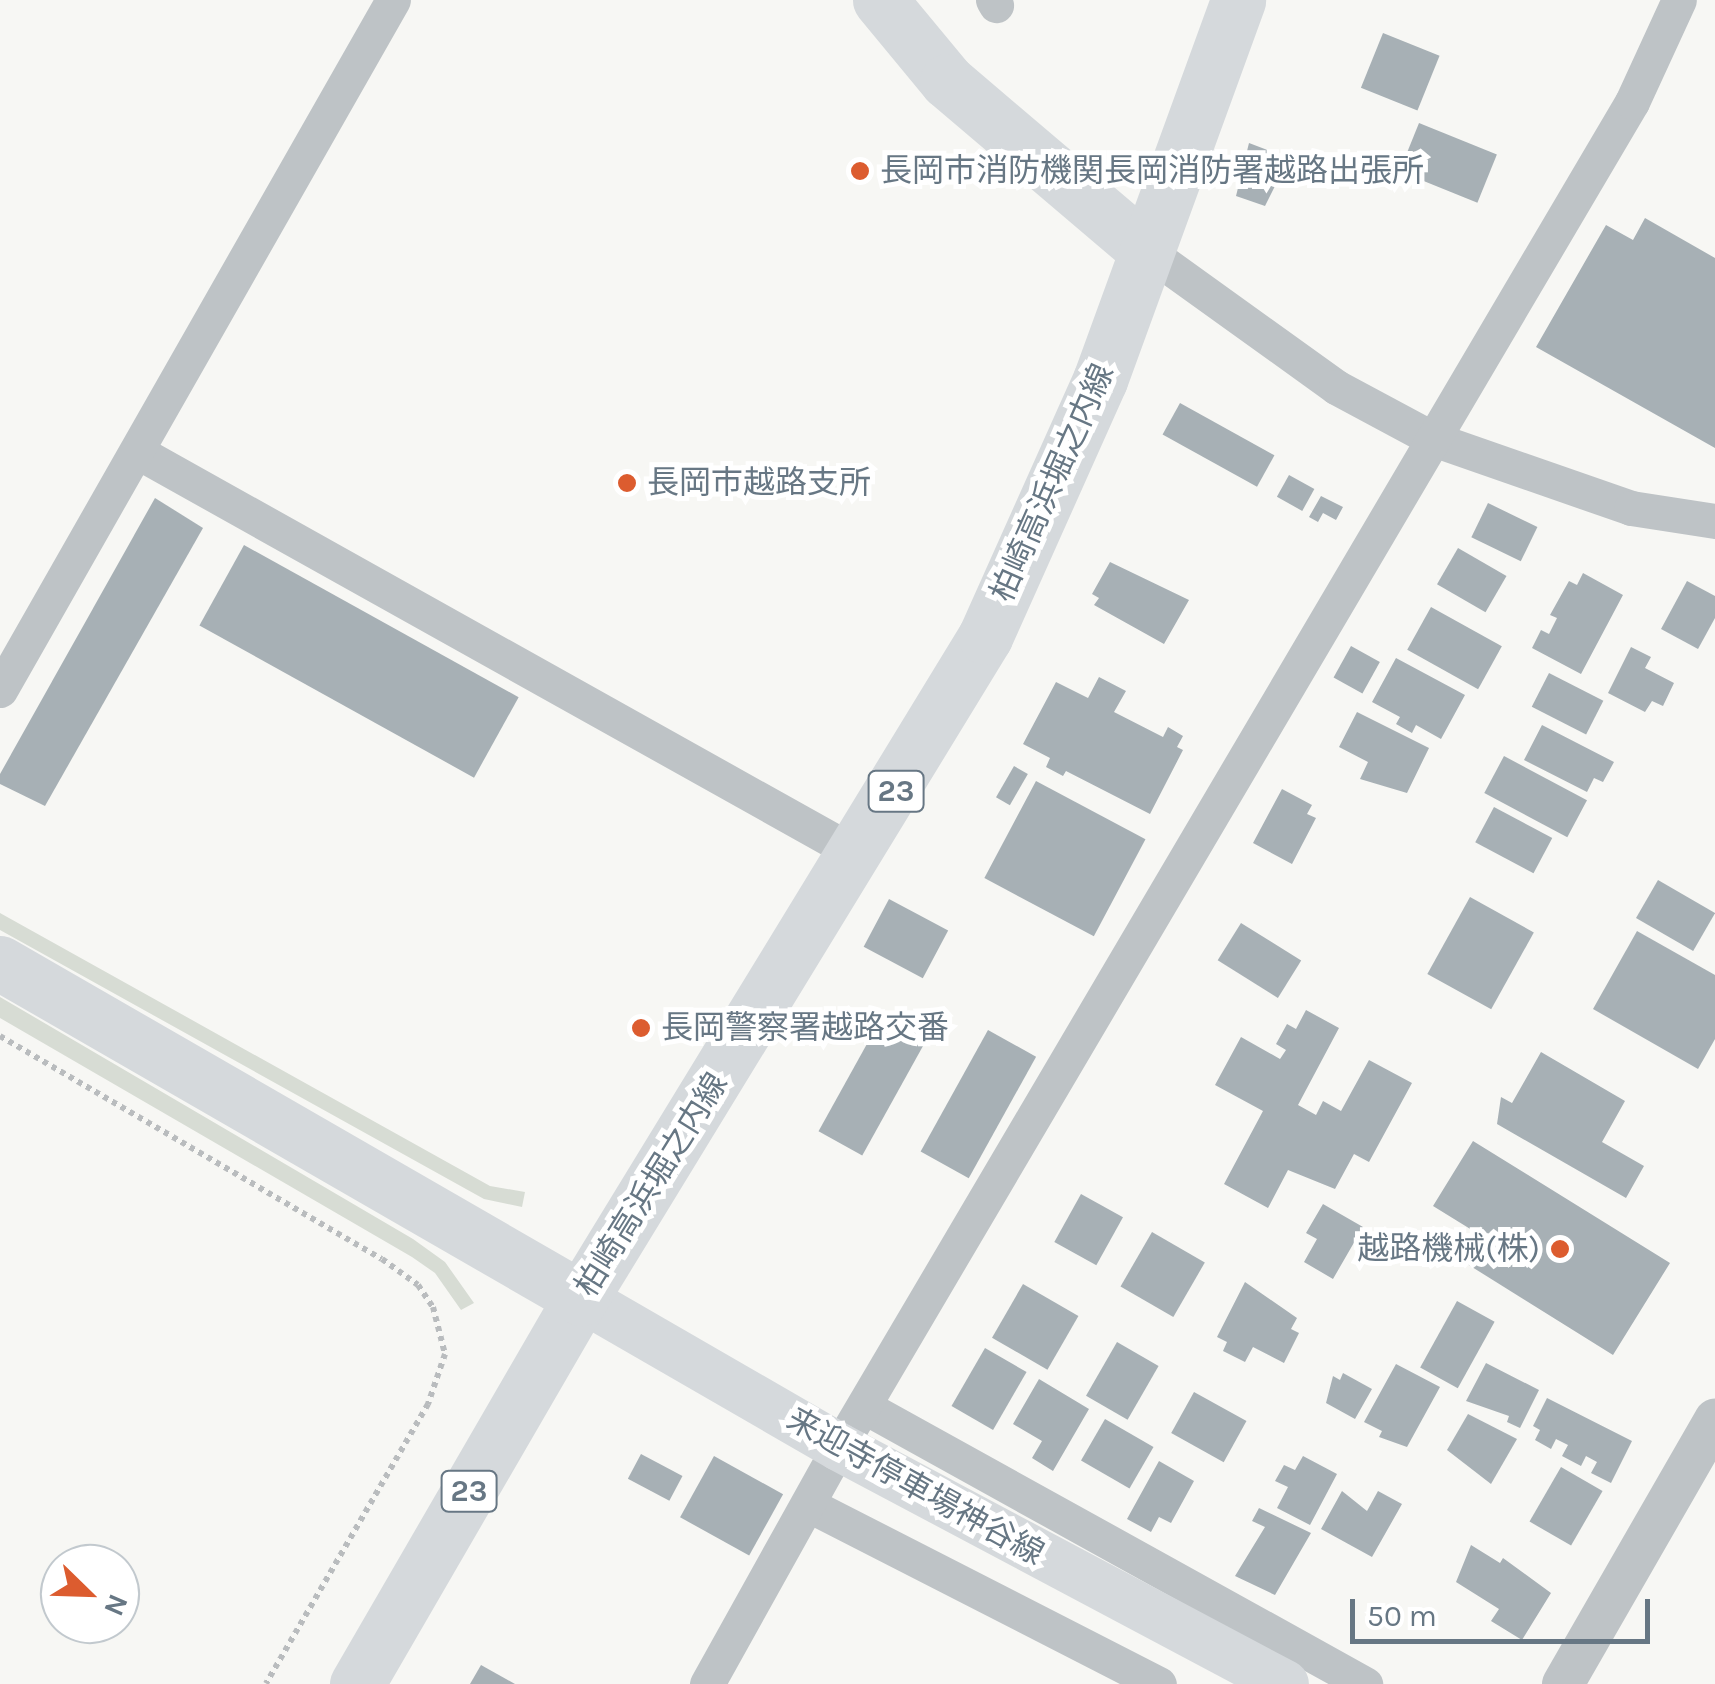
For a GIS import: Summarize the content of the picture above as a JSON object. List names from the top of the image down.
{
  "streets": {
    "main road": ["柏崎高浜堀之内線", "23", "来迎寺停車場神谷線"]
  },
  "crossings": [
    ["柏崎高浜堀之内線", "来迎寺停車場神谷線"]
  ],
  "places": [
    "長岡市消防機関長岡消防署越路出張所",
    "長岡市越路支所",
    "長岡警察署越路交番",
    "越路機械(株)"
  ],
  "scale_bar": "50 m",
  "north": "bottom right"
}
